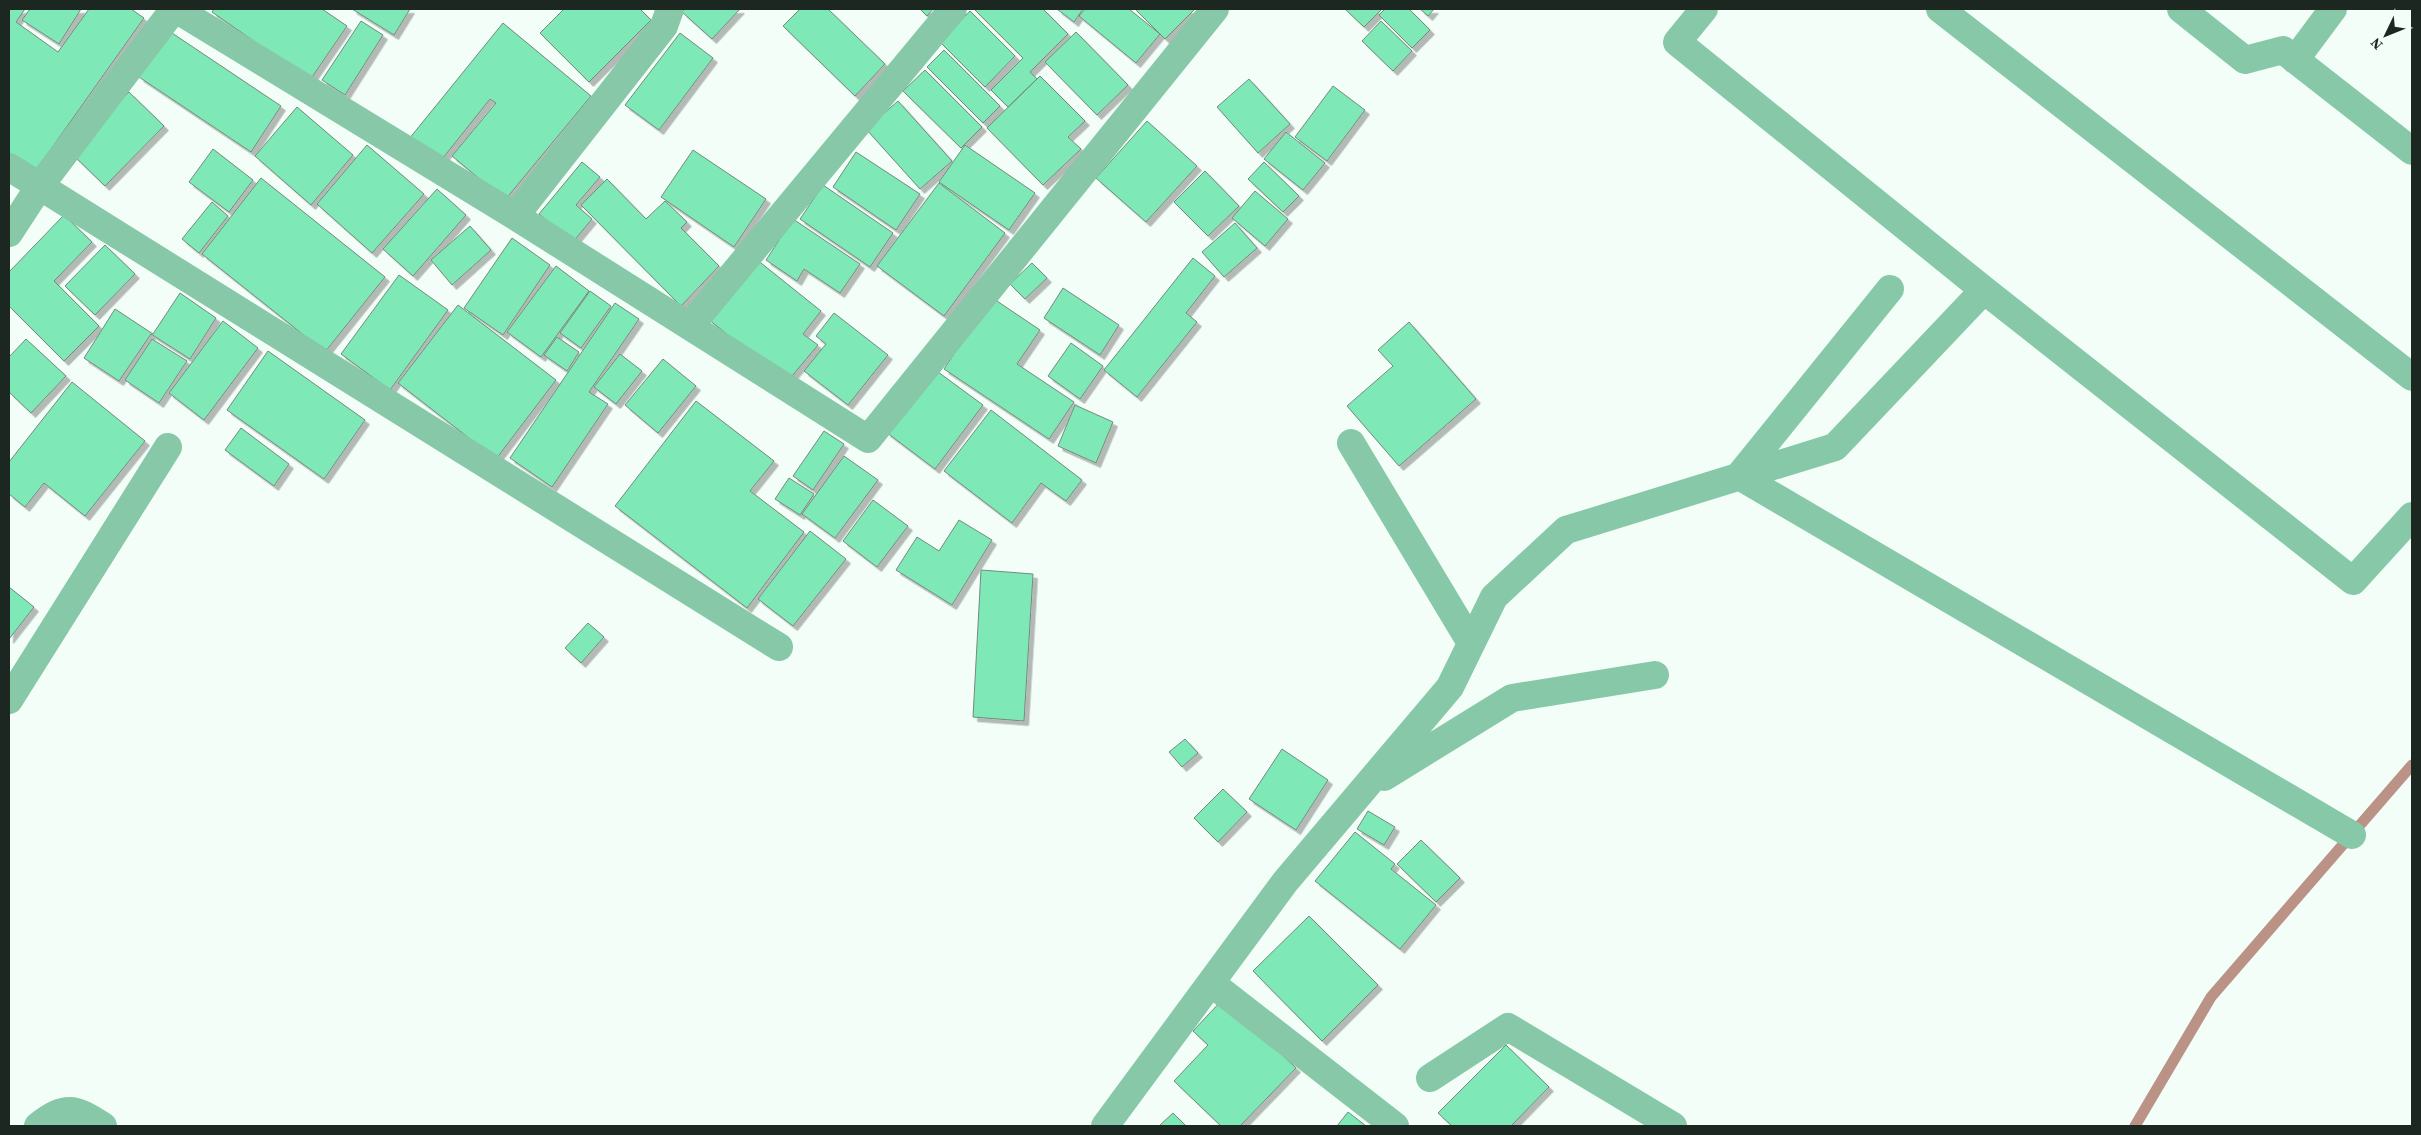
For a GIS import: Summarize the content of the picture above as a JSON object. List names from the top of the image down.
{
  "north": "bottom left"
}
